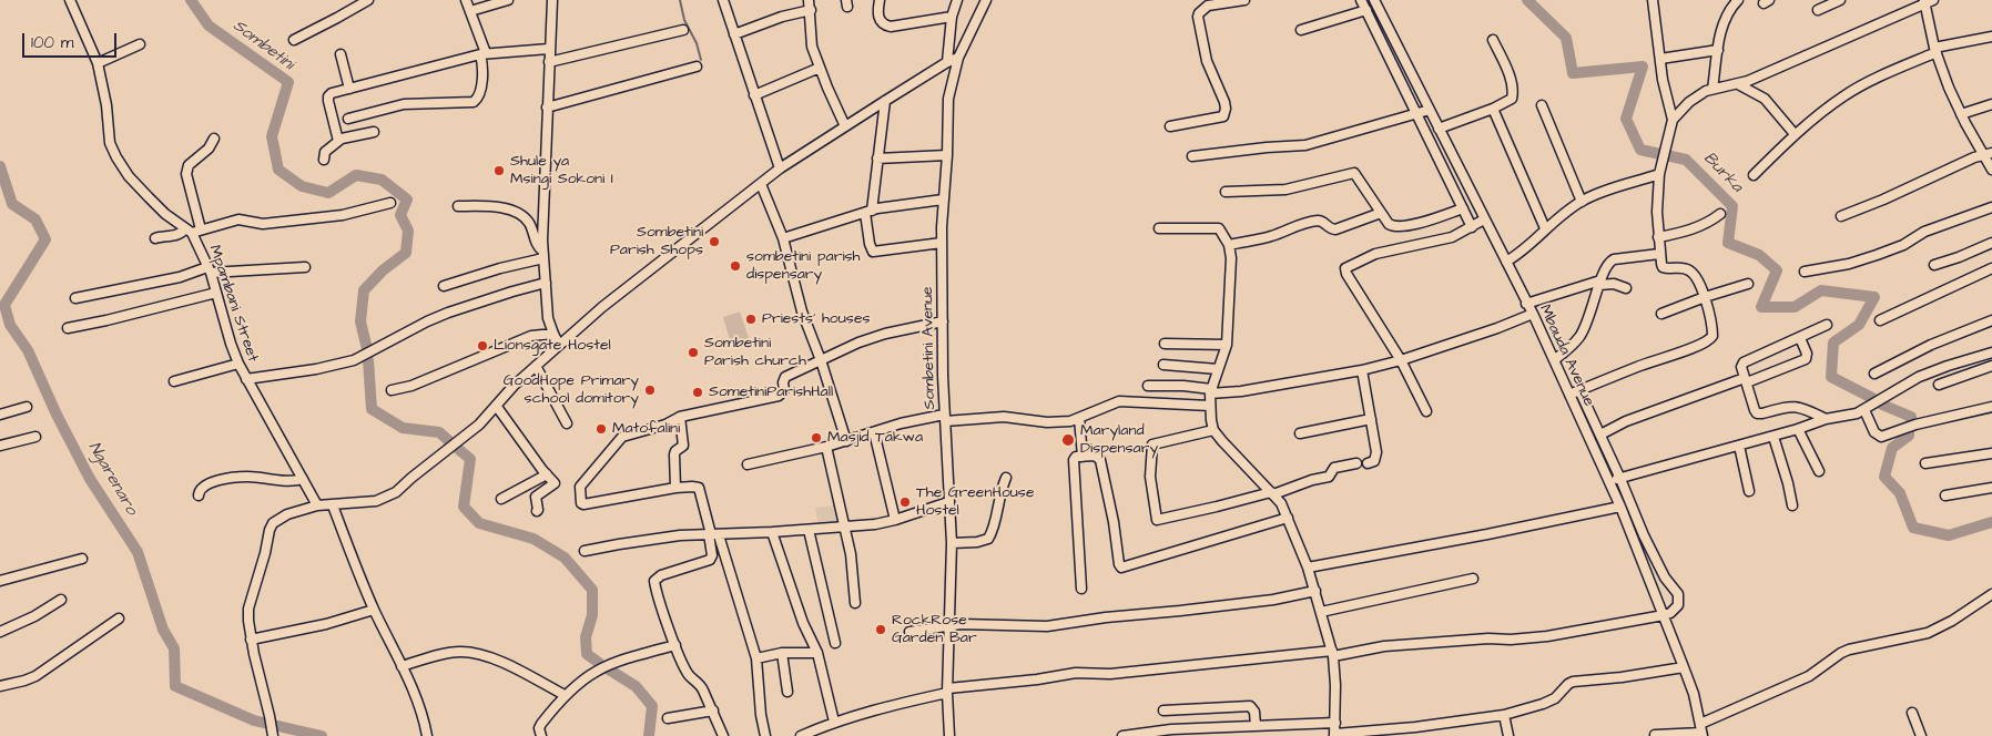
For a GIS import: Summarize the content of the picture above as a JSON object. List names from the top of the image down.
{
  "streets": {
    "street": ["Mpambani Street", "Sombetini Avenue", "Mbauda Avenue"]
  },
  "water": ["Sombetini", "Burka", "Ngarenaro"],
  "places": [
    "Shule ya Msingi Sokoni I",
    "Sombetini Parish Shops",
    "sombetini parish dispensary",
    "Priests' houses",
    "Lionsgate Hostel",
    "Sombetini Parish church",
    "GoodHope Primary school domitory",
    "SometiniParishHall",
    "Matofalini",
    "Masjid Takwa",
    "Maryland Dispensary",
    "The GreenHouse Hostel",
    "RockRose Garden Bar"
  ],
  "scale_bar": "100 m"
}
